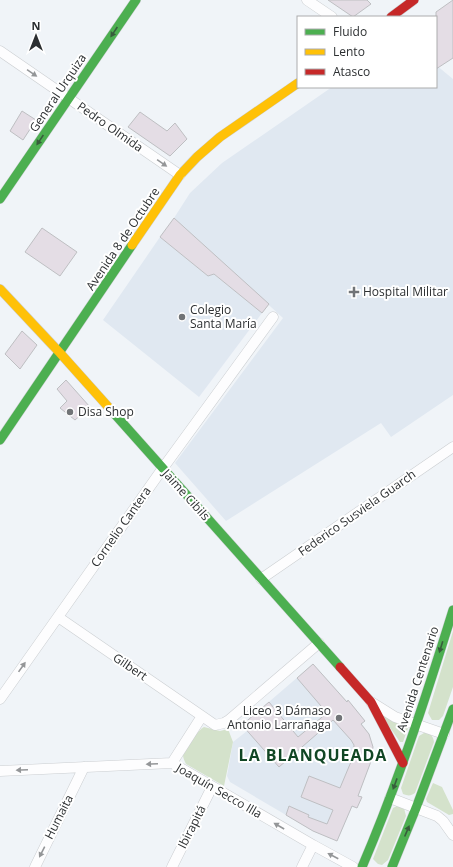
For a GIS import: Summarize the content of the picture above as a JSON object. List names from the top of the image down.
{
  "streets": {
    "street": [
      "General Urquiza",
      "Pedro Olmida",
      "Avenida 8 de Octubre",
      "Jaime Cibils",
      "Federico Susviela Guarch",
      "Cornelio Cantera",
      "Gilbert",
      "Avenida Centenario",
      "Joaquín Secco Illa",
      "Humaita",
      "Ibirapitá"
    ]
  },
  "crossings": [
    ["General Urquiza", "Pedro Olmida"],
    ["Pedro Olmida", "Avenida 8 de Octubre"],
    ["Avenida 8 de Octubre", "Jaime Cibils"],
    ["Jaime Cibils", "Federico Susviela Guarch"],
    ["Jaime Cibils", "Cornelio Cantera"],
    ["Jaime Cibils", "Avenida Centenario"],
    ["Cornelio Cantera", "Gilbert"],
    ["Joaquín Secco Illa", "Humaita"],
    ["Joaquín Secco Illa", "Ibirapitá"]
  ],
  "one_way": [
    "General Urquiza",
    "Pedro Olmida",
    "Joaquín Secco Illa",
    "Humaita"
  ],
  "districts": ["LA BLANQUEADA"],
  "places": {
    "health": ["Hospital Militar"],
    "other": ["Colegio Santa María", "Disa Shop", "Liceo 3 Dámaso Antonio Larrañaga"]
  },
  "legend": ["Fluido", "Lento", "Atasco"],
  "north": "top"
}
